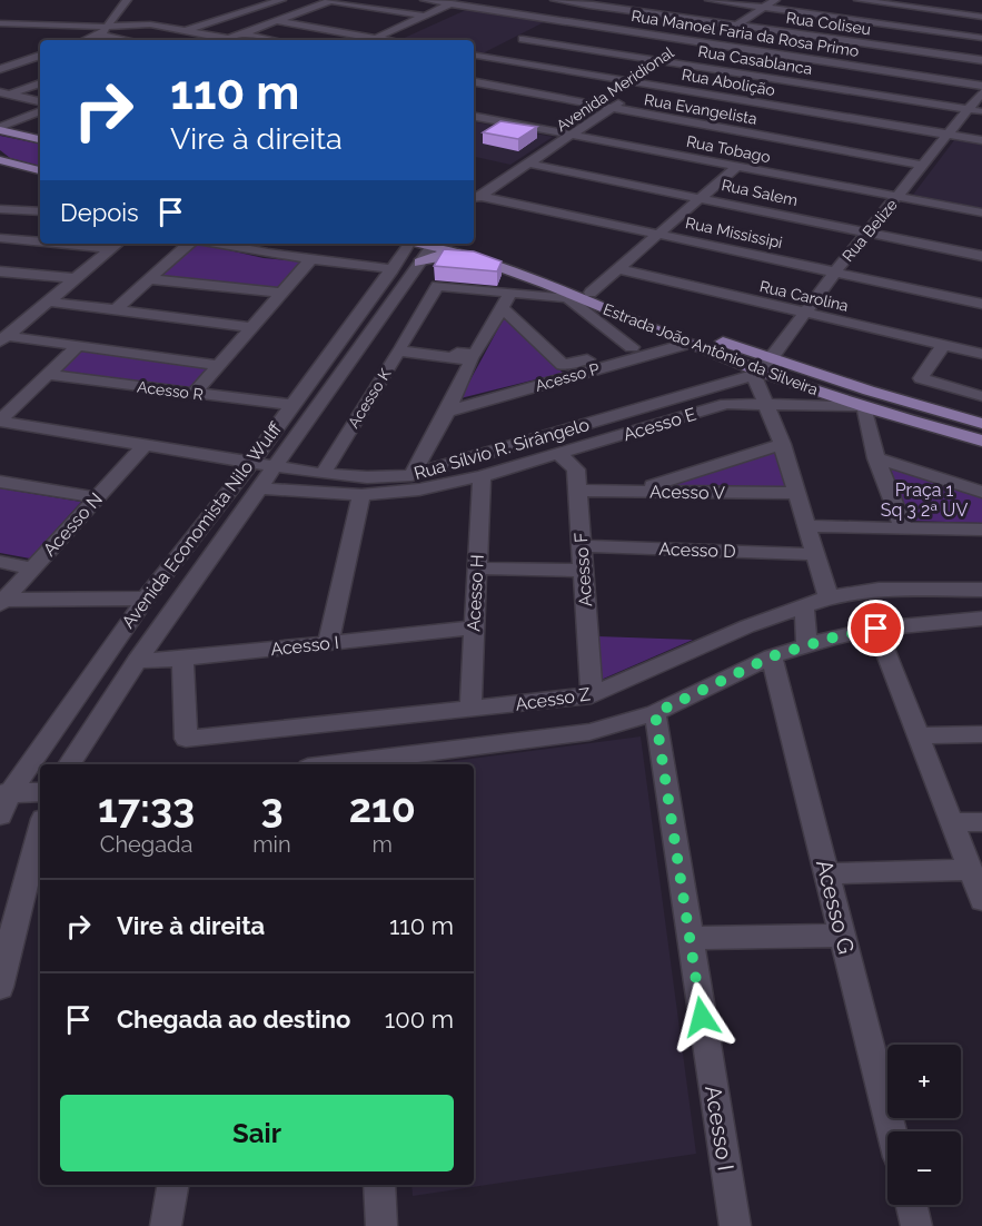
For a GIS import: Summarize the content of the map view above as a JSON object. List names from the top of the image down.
{
  "streets": {
    "main road": ["Estrada João Antônio da Silveira"],
    "street": [
      "Rua Coliseu",
      "Rua Manoel Faria da Rosa Primo",
      "Rua Casablanca",
      "Rua Abolição",
      "Avenida Meridional",
      "Rua Evangelista",
      "Rua Tobago",
      "Rua Salem",
      "Rua Belize",
      "Rua Mississipi",
      "Rua Carolina",
      "Acesso P",
      "Acesso R",
      "Acesso K",
      "Acesso E",
      "Rua Sílvio R. Sirângelo",
      "Acesso V",
      "Acesso N",
      "Avenida Economista Nilo Wulff",
      "Acesso D",
      "Acesso F",
      "Acesso H",
      "Acesso I",
      "Acesso Z",
      "Acesso G"
    ]
  },
  "crossings": [
    ["Rua Coliseu", "Avenida Meridional"],
    ["Rua Manoel Faria da Rosa Primo", "Avenida Meridional"],
    ["Rua Casablanca", "Avenida Meridional"],
    ["Rua Casablanca", "Rua Belize"],
    ["Rua Abolição", "Avenida Meridional"],
    ["Rua Abolição", "Rua Belize"],
    ["Avenida Meridional", "Rua Evangelista"],
    ["Avenida Meridional", "Rua Tobago"],
    ["Avenida Meridional", "Rua Salem"],
    ["Avenida Meridional", "Rua Mississipi"],
    ["Rua Evangelista", "Rua Belize"],
    ["Rua Tobago", "Rua Belize"],
    ["Rua Salem", "Rua Belize"],
    ["Rua Belize", "Rua Mississipi"],
    ["Rua Belize", "Rua Carolina"],
    ["Rua Belize", "Estrada João Antônio da Silveira"],
    ["Rua Belize", "Rua Sílvio R. Sirângelo"],
    ["Estrada João Antônio da Silveira", "Acesso P"],
    ["Estrada João Antônio da Silveira", "Acesso E"],
    ["Estrada João Antônio da Silveira", "Rua Sílvio R. Sirângelo"],
    ["Acesso R", "Avenida Economista Nilo Wulff"],
    ["Acesso K", "Rua Sílvio R. Sirângelo"],
    ["Acesso E", "Avenida Economista Nilo Wulff"],
    ["Acesso E", "Acesso F"],
    ["Acesso E", "Acesso H"],
    ["Rua Sílvio R. Sirângelo", "Acesso N"],
    ["Rua Sílvio R. Sirângelo", "Avenida Economista Nilo Wulff"],
    ["Acesso V", "Acesso F"],
    ["Avenida Economista Nilo Wulff", "Acesso I"],
    ["Acesso D", "Acesso F"],
    ["Acesso F", "Acesso Z"],
    ["Acesso H", "Acesso I"],
    ["Acesso H", "Acesso Z"],
    ["Acesso I", "Acesso Z"]
  ],
  "parks": ["Praça 1 Sq 3 2ª UV"],
  "page": {
    "turn": ["110 m", "Vire à direita"],
    "then": "Depois",
    "eta": [
      "17:33",
      "Chegada",
      "3",
      "min",
      "210",
      "m"
    ],
    "list": [
      {
        "name": "Vire à direita",
        "value": "110 m"
      },
      {
        "name": "Chegada ao destino",
        "value": "100 m"
      }
    ],
    "map_buttons": ["+", "−"],
    "buttons": "Sair"
  }
}
